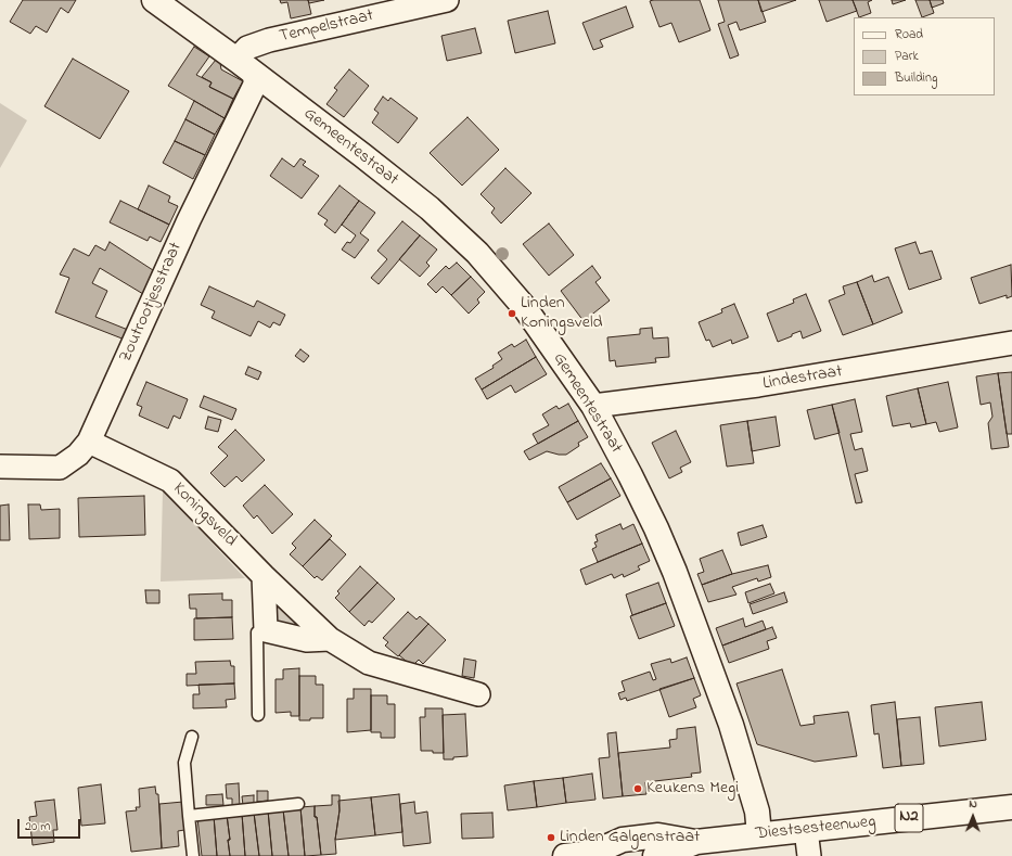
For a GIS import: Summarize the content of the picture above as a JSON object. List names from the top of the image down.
{
  "streets": {
    "street": [
      "Tempelstraat",
      "Gemeentestraat",
      "Zoutrootjesstraat",
      "Lindestraat",
      "Koningsveld",
      "N2",
      "Diestsesteenweg"
    ]
  },
  "crossings": [
    ["Tempelstraat", "Gemeentestraat"],
    ["Gemeentestraat", "Zoutrootjesstraat"],
    ["Gemeentestraat", "Lindestraat"],
    ["Gemeentestraat", "Diestsesteenweg"],
    ["Zoutrootjesstraat", "Koningsveld"]
  ],
  "places": ["Linden Koningsveld", "Keukens Megi", "Linden Galgenstraat"],
  "legend": ["Road", "Park", "Building"],
  "scale_bar": "20 m",
  "north": "top"
}
